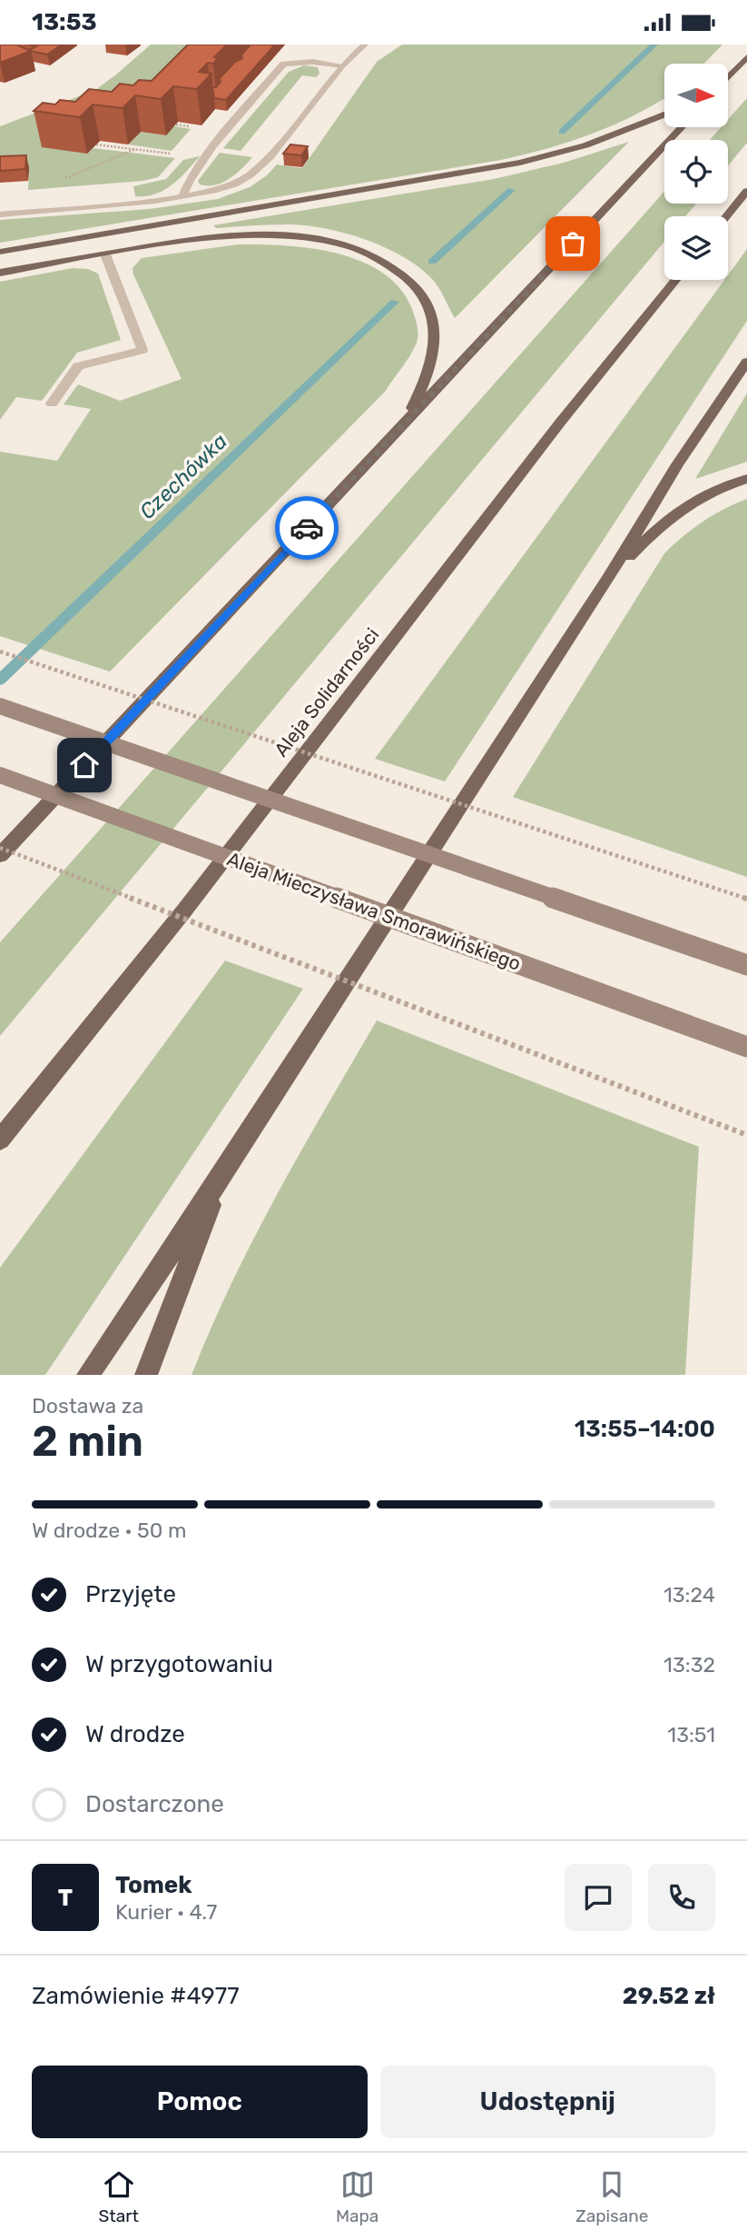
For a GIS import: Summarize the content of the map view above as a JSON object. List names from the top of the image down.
{
  "streets": {
    "main road": ["Aleja Solidarności", "Aleja Mieczysława Smorawińskiego"]
  },
  "water": ["Czechówka"],
  "north": "right",
  "page": {
    "status": "13:53",
    "heading": ["2 min", "Dostawa za", "13:55–14:00"],
    "panel": [
      "Tomek",
      "Kurier · 4.7",
      "Zamówienie #4977",
      "29.52 zł"
    ],
    "bar": "W drodze · 50 m",
    "list": [
      ["Przyjęte", "13:24"],
      ["W przygotowaniu", "13:32"],
      ["W drodze", "13:51"],
      "Dostarczone"
    ],
    "round": "T",
    "buttons": ["Pomoc", "Udostępnij"],
    "tabs": ["Start", "Mapa", "Zapisane"]
  }
}
